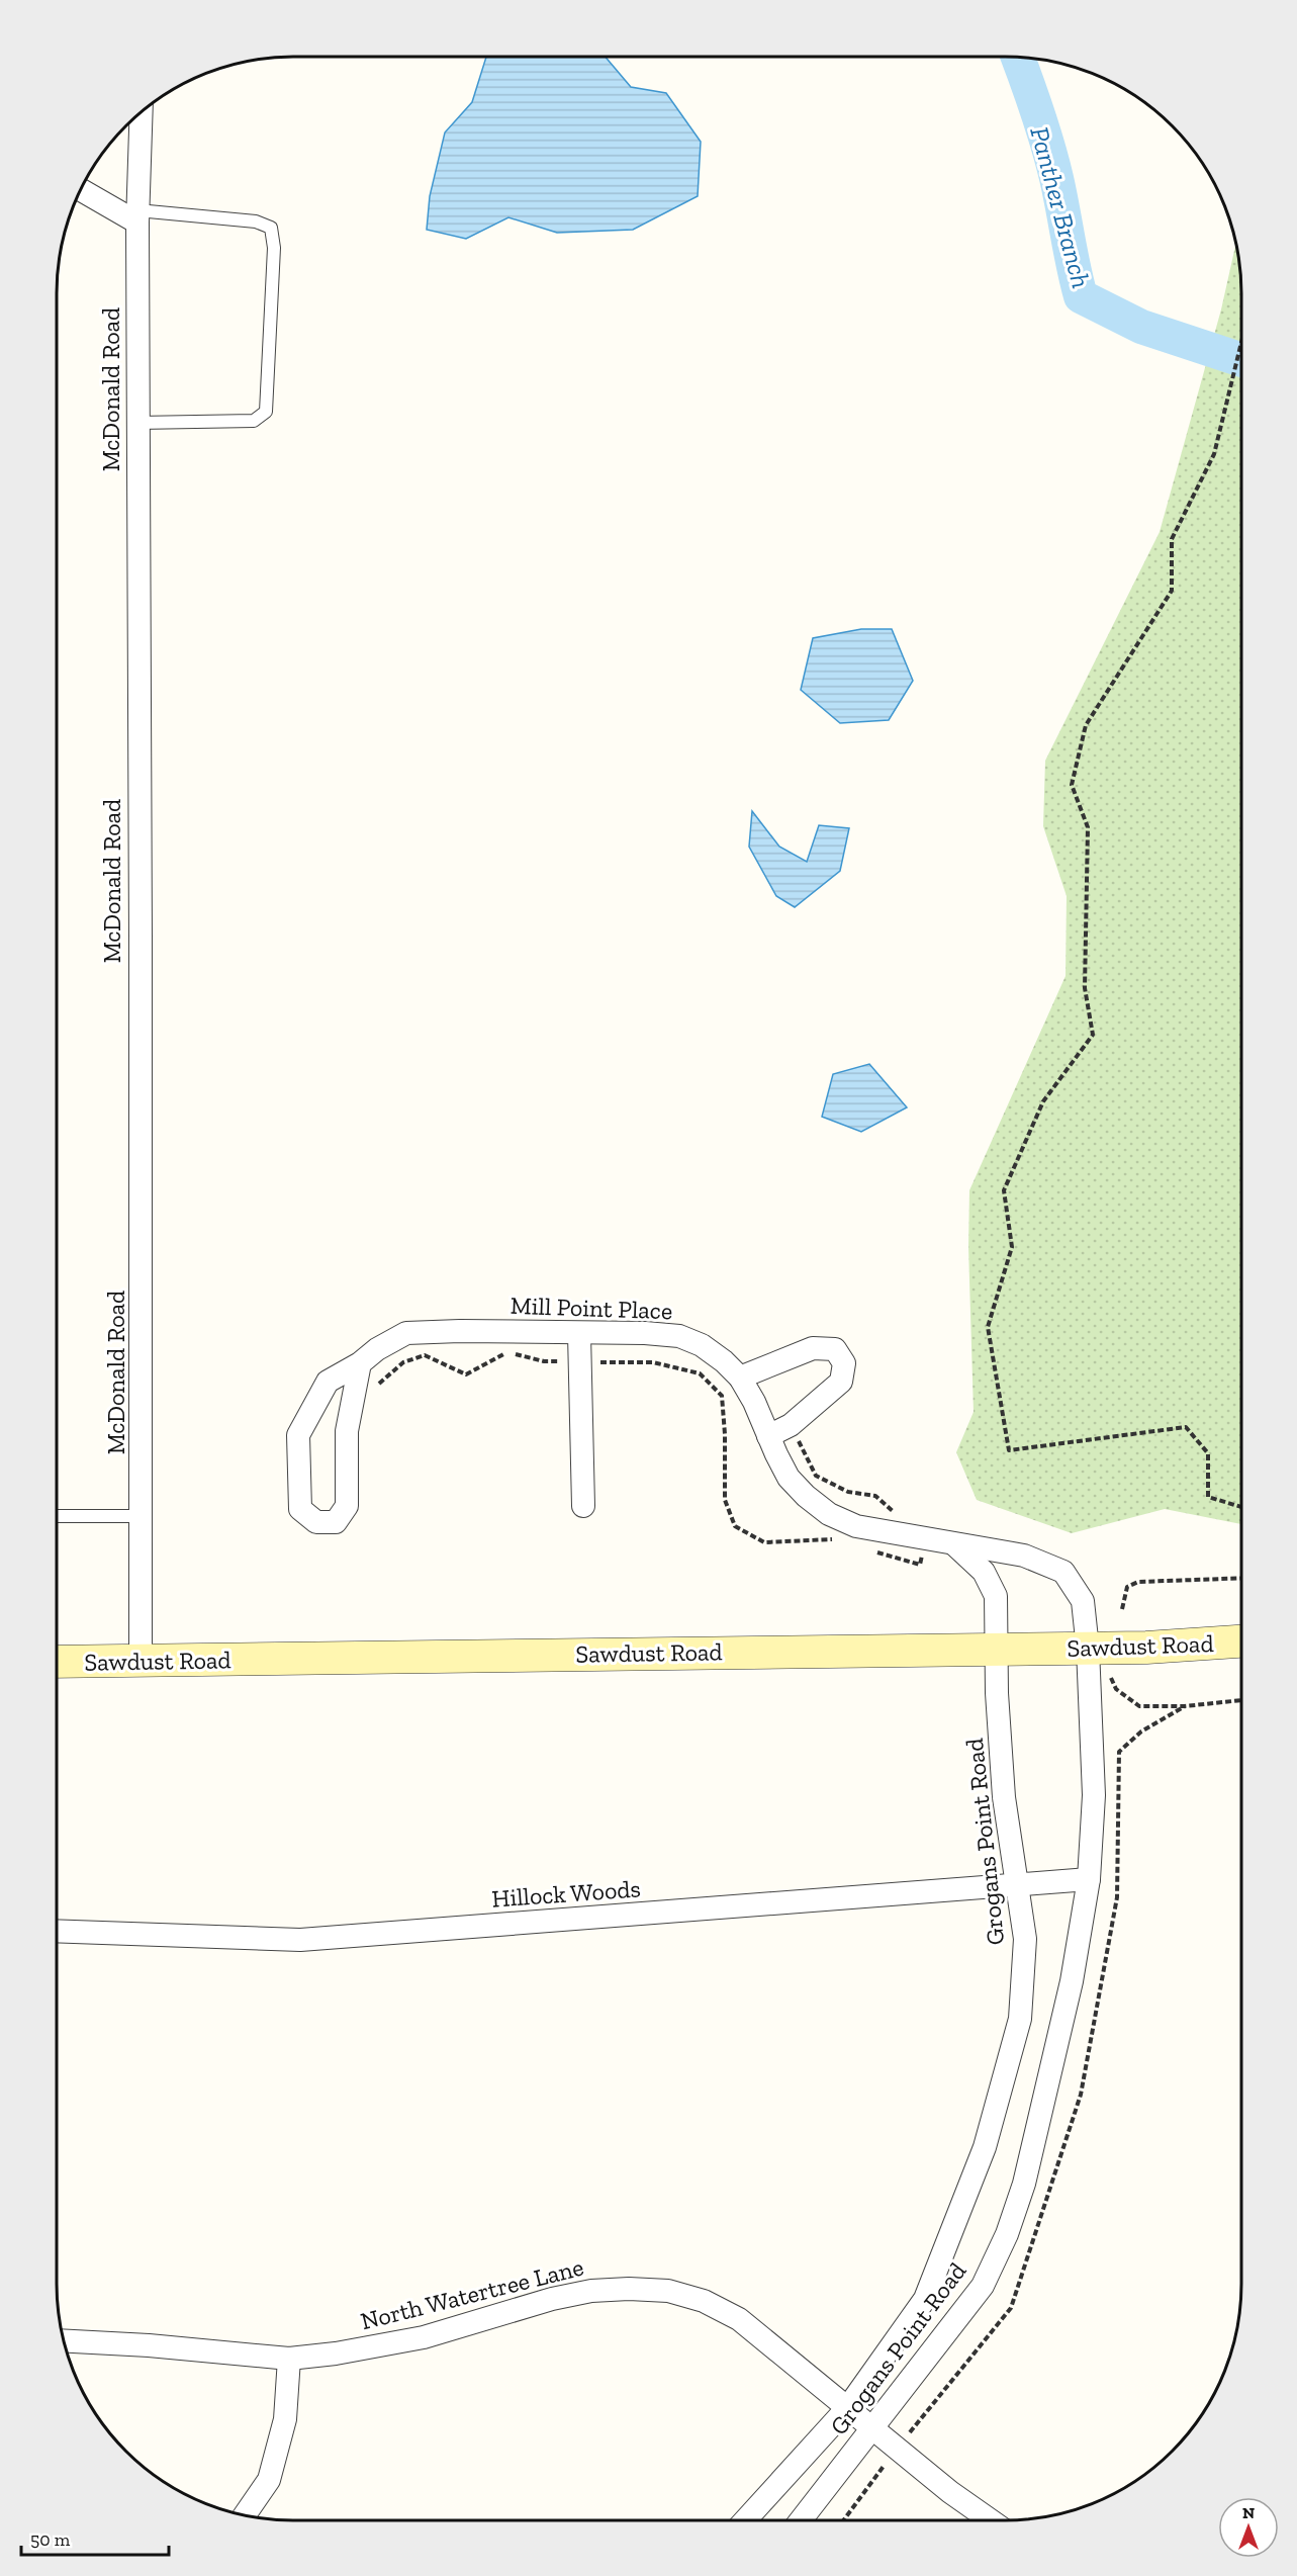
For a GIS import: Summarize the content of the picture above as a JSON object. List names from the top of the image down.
{
  "streets": {
    "street": [
      "McDonald Road",
      "Mill Point Place",
      "Sawdust Road",
      "Grogans Point Road",
      "Hillock Woods",
      "North Watertree Lane"
    ]
  },
  "crossings": [
    ["McDonald Road", "Sawdust Road"],
    ["Mill Point Place", "Sawdust Road"],
    ["Mill Point Place", "Grogans Point Road"],
    ["Sawdust Road", "Grogans Point Road"],
    ["Grogans Point Road", "Hillock Woods"],
    ["Grogans Point Road", "North Watertree Lane"]
  ],
  "water": ["Panther Branch"],
  "scale_bar": "50 m",
  "north": "top"
}
